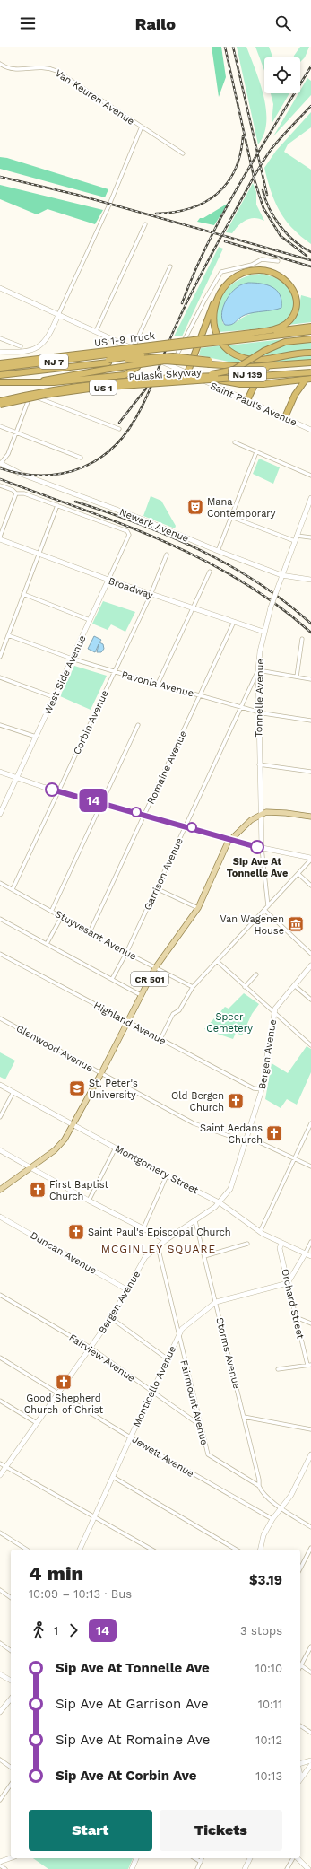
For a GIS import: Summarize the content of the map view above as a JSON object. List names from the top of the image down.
{
  "streets": {
    "highway": [
      "US 1-9 Truck",
      "NJ 7",
      "Pulaski Skyway",
      "NJ 139",
      "US 1"
    ],
    "main road": ["CR 501"],
    "street": [
      "Van Keuren Avenue",
      "Saint Paul's Avenue",
      "Newark Avenue",
      "Broadway",
      "West Side Avenue",
      "Pavonia Avenue",
      "Tonnelle Avenue",
      "Corbin Avenue",
      "Romaine Avenue",
      "Garrison Avenue",
      "Stuyvesant Avenue",
      "Highland Avenue",
      "Glenwood Avenue",
      "Bergen Avenue",
      "Montgomery Street",
      "Duncan Avenue",
      "Orchard Street",
      "Storms Avenue",
      "Fairview Avenue",
      "Monticello Avenue",
      "Fairmount Avenue",
      "Jewett Avenue"
    ]
  },
  "crossings": [
    ["US 1-9 Truck", "NJ 7"],
    ["Pulaski Skyway", "US 1"],
    ["Pulaski Skyway", "Saint Paul's Avenue"],
    ["US 1", "Saint Paul's Avenue"],
    ["Newark Avenue", "Tonnelle Avenue"],
    ["Broadway", "West Side Avenue"],
    ["Broadway", "Tonnelle Avenue"],
    ["Broadway", "Corbin Avenue"],
    ["Broadway", "Romaine Avenue"],
    ["West Side Avenue", "Pavonia Avenue"],
    ["Pavonia Avenue", "Tonnelle Avenue"],
    ["Pavonia Avenue", "Corbin Avenue"],
    ["Pavonia Avenue", "Romaine Avenue"],
    ["Pavonia Avenue", "Garrison Avenue"],
    ["Tonnelle Avenue", "Garrison Avenue"],
    ["Tonnelle Avenue", "CR 501"],
    ["Corbin Avenue", "Stuyvesant Avenue"],
    ["Romaine Avenue", "Stuyvesant Avenue"],
    ["Garrison Avenue", "Stuyvesant Avenue"],
    ["Stuyvesant Avenue", "CR 501"],
    ["CR 501", "Highland Avenue"],
    ["CR 501", "Glenwood Avenue"],
    ["CR 501", "Montgomery Street"],
    ["Highland Avenue", "Bergen Avenue"],
    ["Glenwood Avenue", "Bergen Avenue"],
    ["Bergen Avenue", "Montgomery Street"],
    ["Bergen Avenue", "Duncan Avenue"],
    ["Bergen Avenue", "Storms Avenue"],
    ["Bergen Avenue", "Fairview Avenue"],
    ["Bergen Avenue", "Fairmount Avenue"],
    ["Bergen Avenue", "Jewett Avenue"],
    ["Montgomery Street", "Orchard Street"],
    ["Orchard Street", "Monticello Avenue"],
    ["Storms Avenue", "Monticello Avenue"],
    ["Storms Avenue", "Fairmount Avenue"],
    ["Fairview Avenue", "Monticello Avenue"],
    ["Fairview Avenue", "Fairmount Avenue"],
    ["Monticello Avenue", "Fairmount Avenue"],
    ["Monticello Avenue", "Jewett Avenue"]
  ],
  "districts": ["MCGINLEY SQUARE"],
  "parks": ["Speer Cemetery"],
  "places": {
    "theatre": ["Mana Contemporary"],
    "other": ["Sip Ave At Tonnelle Ave"],
    "museum": ["Van Wagenen House"],
    "school or university": ["St. Peter's University"],
    "church": [
      "Old Bergen Church",
      "Saint Aedans Church",
      "First Baptist Church",
      "Saint Paul's Episcopal Church",
      "Good Shepherd Church of Christ"
    ]
  },
  "lines": ["bus line 14"],
  "page": {
    "header": "Railo",
    "on_map": "14",
    "heading": ["4 min", "10:09 – 10:13 · Bus", "$3.19"],
    "legs": ["1", "14", "3 stops"],
    "list": [
      {
        "name": "Sip Ave At Tonnelle Ave",
        "value": "10:10"
      },
      {
        "name": "Sip Ave At Garrison Ave",
        "value": "10:11"
      },
      {
        "name": "Sip Ave At Romaine Ave",
        "value": "10:12"
      },
      {
        "name": "Sip Ave At Corbin Ave",
        "value": "10:13"
      }
    ],
    "buttons": ["Start", "Tickets"]
  }
}
